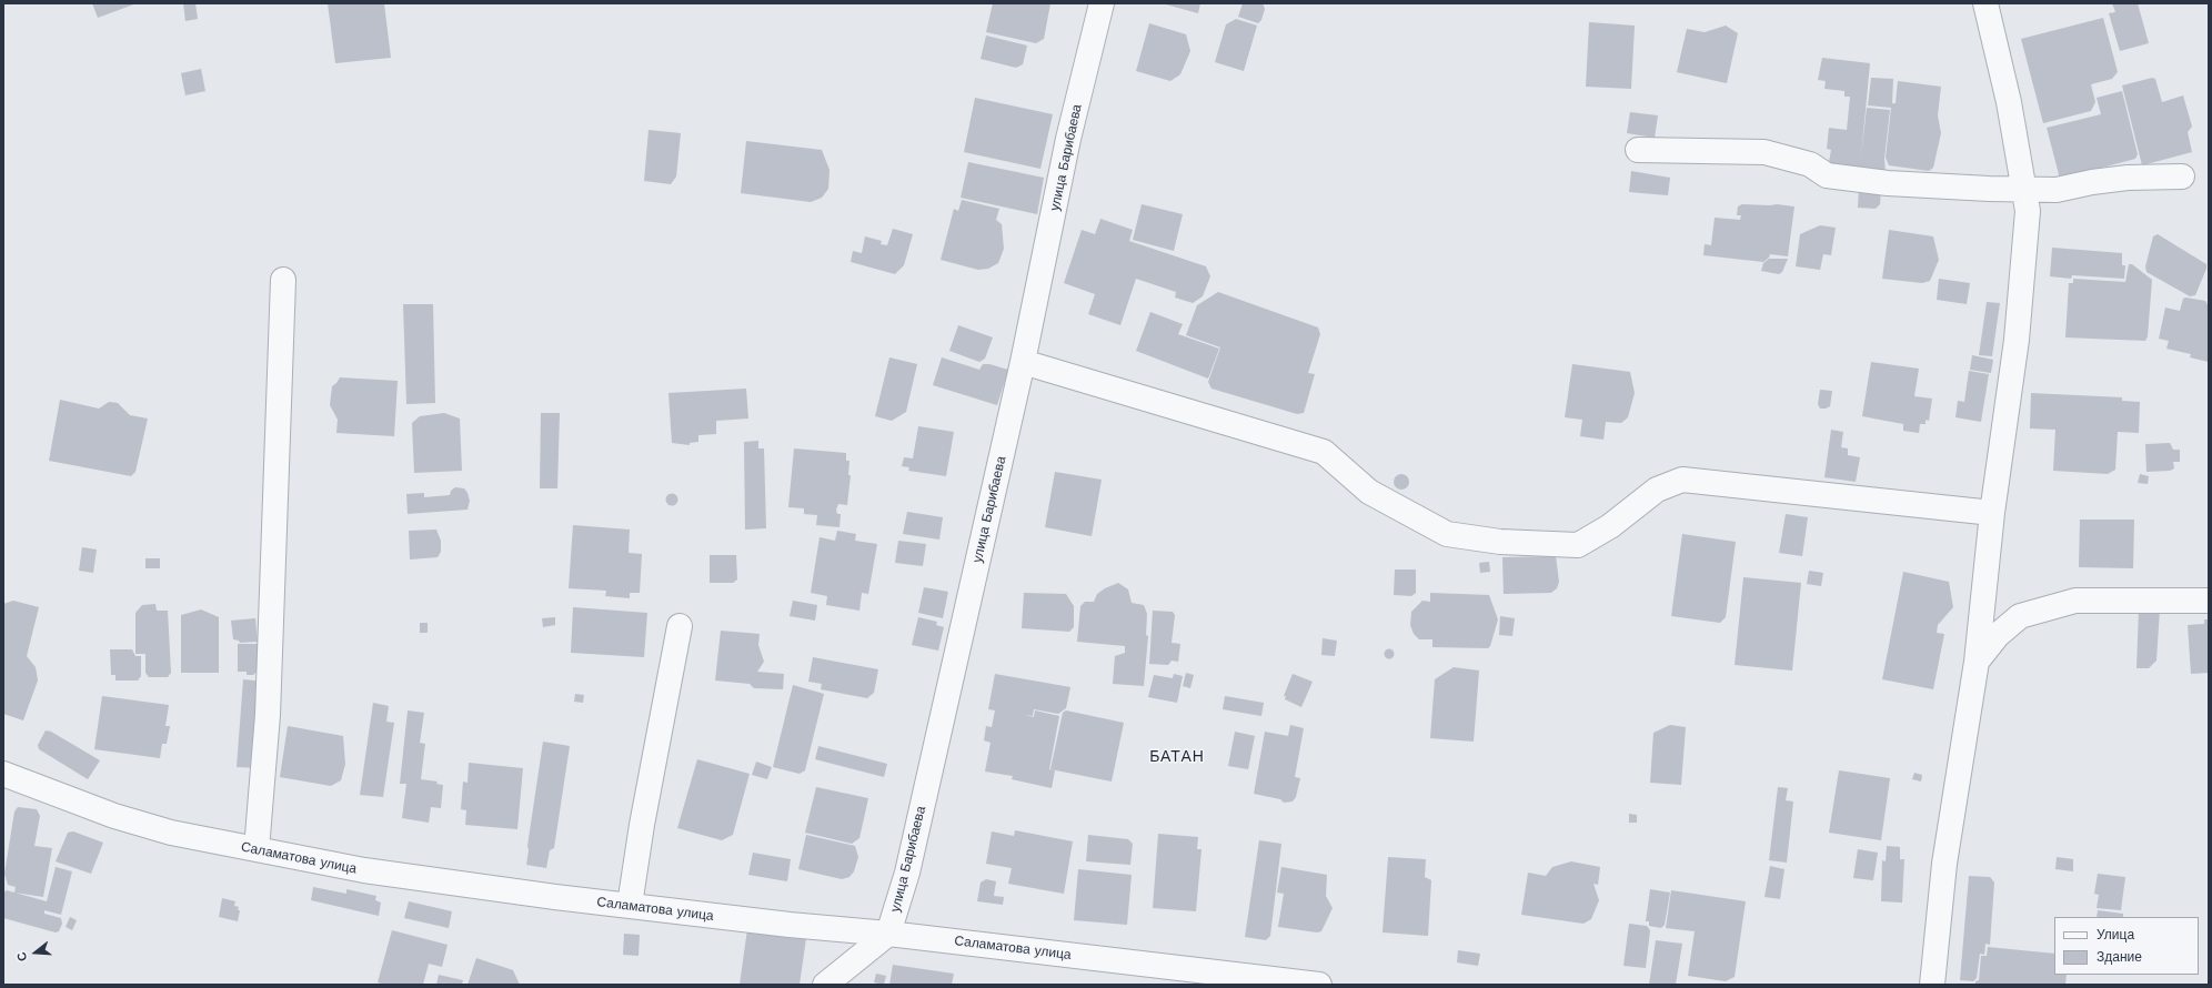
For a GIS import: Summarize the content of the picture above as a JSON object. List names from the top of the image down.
{
  "streets": {
    "street": ["улица Барибаева", "Саламатова улица"]
  },
  "crossings": [
    ["улица Барибаева", "Саламатова улица"]
  ],
  "districts": ["БАТАН"],
  "legend": ["Улица", "Здание"],
  "north": "left"
}
